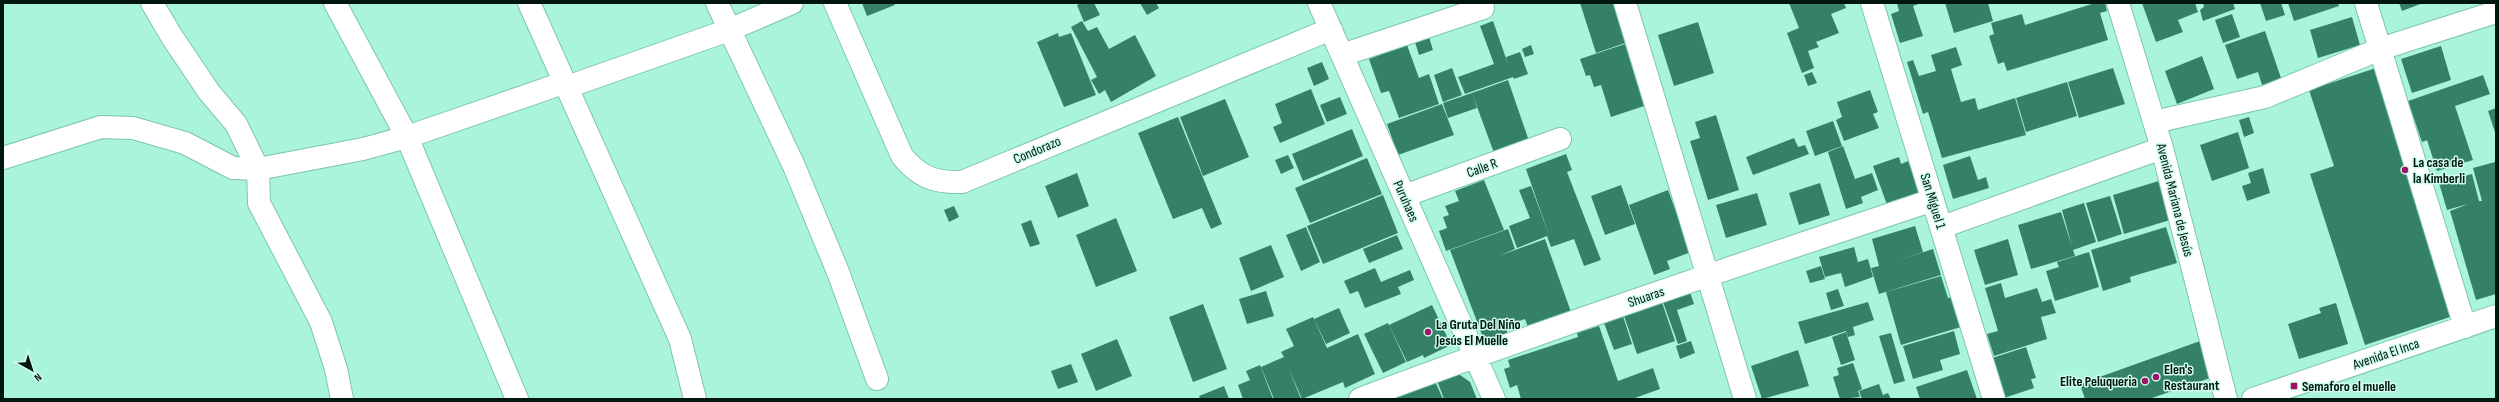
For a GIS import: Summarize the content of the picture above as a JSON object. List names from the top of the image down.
{
  "streets": {
    "street": [
      "Condorazo",
      "Calle R",
      "Avenida Mariana de Jesús",
      "Puruhaes",
      "San Miguel 1",
      "Shuaras",
      "Avenida El Inca"
    ]
  },
  "crossings": [
    ["Condorazo", "Puruhaes"],
    ["Calle R", "Puruhaes"],
    ["Puruhaes", "Shuaras"],
    ["San Miguel 1", "Shuaras"]
  ],
  "places": {
    "other": [
      "La casa de la Kimberli",
      "La Gruta Del Niño Jesús El Muelle",
      "Elen's Restaurant",
      "Elite Peluqueria"
    ],
    "transit": ["Semaforo el muelle"]
  },
  "north": "bottom right"
}
